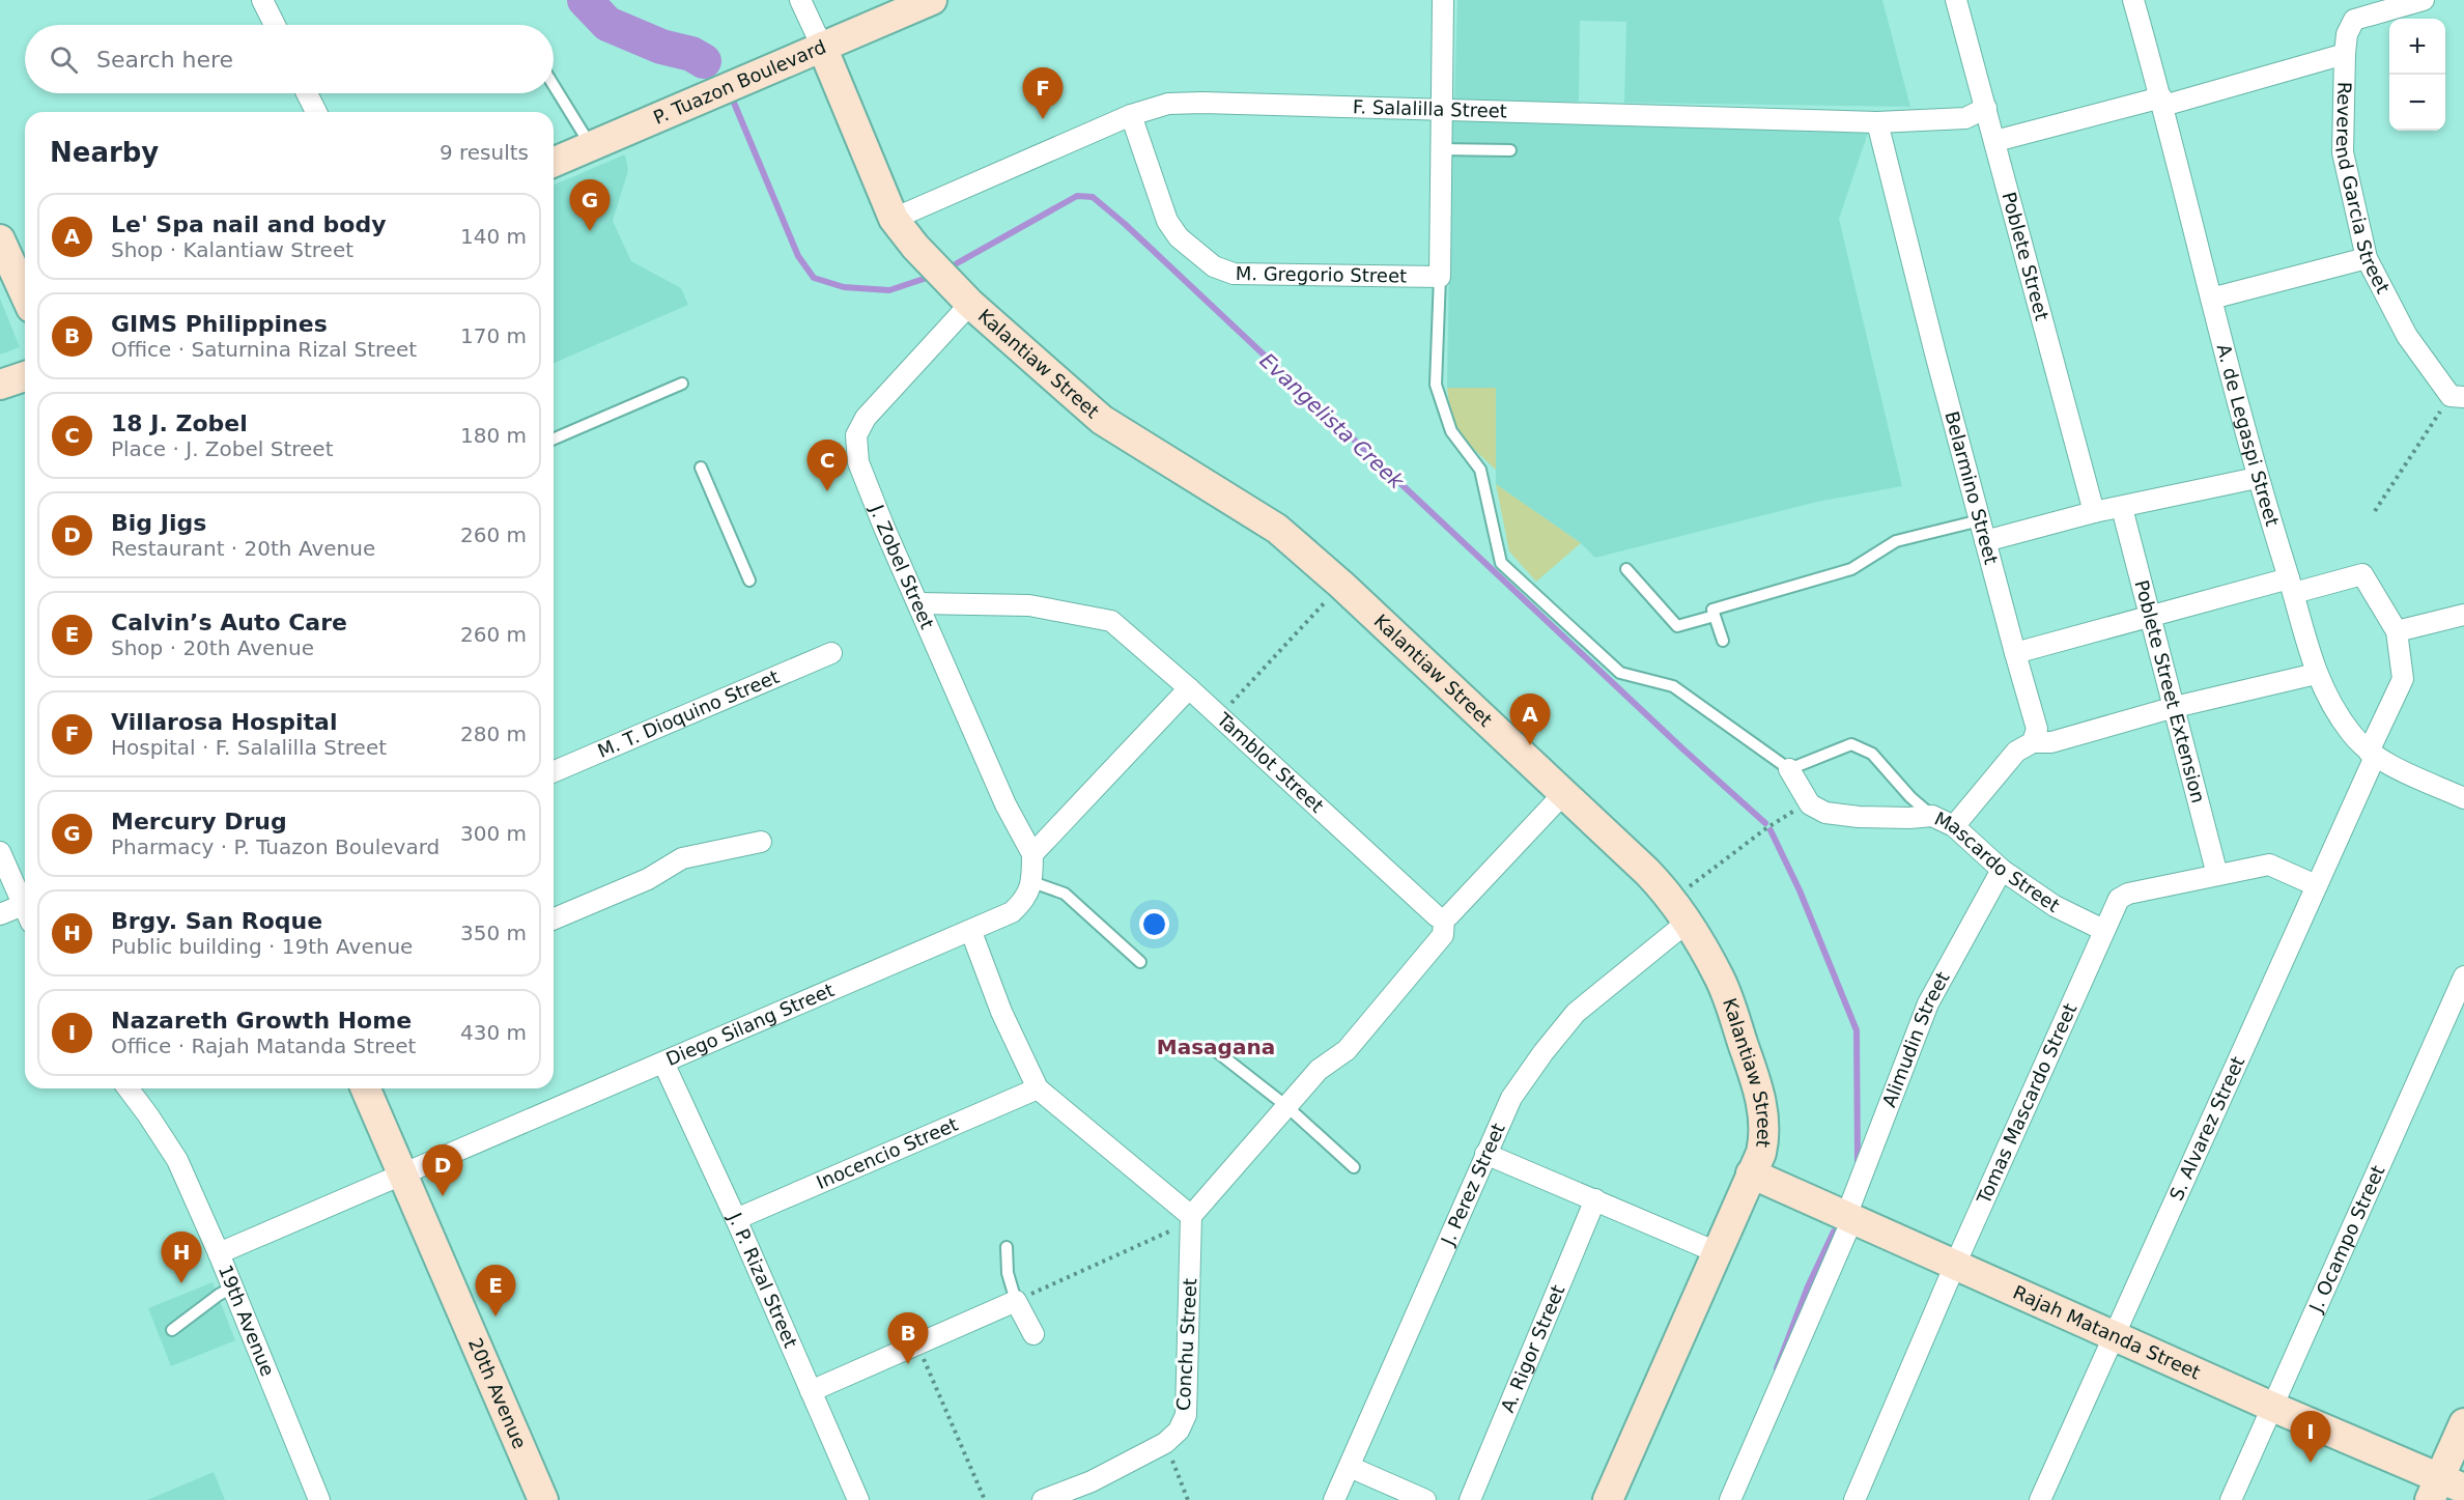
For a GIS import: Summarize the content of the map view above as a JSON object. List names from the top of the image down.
{
  "streets": {
    "street": [
      "P. Tuazon Boulevard",
      "F. Salalilla Street",
      "Reverend Garcia Street",
      "Poblete Street",
      "M. Gregorio Street",
      "Kalantiaw Street",
      "A. de Legaspi Street",
      "Belarmino Street",
      "J. Zobel Street",
      "Poblete Street Extension",
      "M. T. Dioquino Street",
      "Tamblot Street",
      "Mascardo Street",
      "Diego Silang Street",
      "Alimudin Street",
      "Tomas Mascardo Street",
      "S. Alvarez Street",
      "Inocencio Street",
      "J. Perez Street",
      "J. Ocampo Street",
      "J. P. Rizal Street",
      "19th Avenue",
      "Rajah Matanda Street",
      "Conchu Street",
      "A. Rigor Street",
      "20th Avenue"
    ]
  },
  "crossings": [
    ["P. Tuazon Boulevard", "Kalantiaw Street"],
    ["F. Salalilla Street", "Poblete Street"],
    ["F. Salalilla Street", "M. Gregorio Street"],
    ["F. Salalilla Street", "Kalantiaw Street"],
    ["F. Salalilla Street", "Belarmino Street"],
    ["Kalantiaw Street", "J. Zobel Street"],
    ["Kalantiaw Street", "J. Perez Street"],
    ["Kalantiaw Street", "Rajah Matanda Street"],
    ["A. de Legaspi Street", "S. Alvarez Street"],
    ["J. Zobel Street", "Tamblot Street"],
    ["Poblete Street Extension", "Tomas Mascardo Street"],
    ["Mascardo Street", "Alimudin Street"],
    ["Mascardo Street", "Tomas Mascardo Street"],
    ["Diego Silang Street", "J. P. Rizal Street"],
    ["Diego Silang Street", "19th Avenue"],
    ["Diego Silang Street", "20th Avenue"],
    ["Alimudin Street", "Rajah Matanda Street"],
    ["Tomas Mascardo Street", "S. Alvarez Street"],
    ["Tomas Mascardo Street", "Rajah Matanda Street"],
    ["S. Alvarez Street", "Rajah Matanda Street"],
    ["Inocencio Street", "J. P. Rizal Street"],
    ["J. Ocampo Street", "Rajah Matanda Street"]
  ],
  "districts": ["Masagana"],
  "water": ["Evangelista Creek"],
  "page": {
    "map_buttons": ["+", "−"],
    "search": "Search here",
    "pins": [
      "F",
      "G",
      "C",
      "A",
      "D",
      "H",
      "E",
      "B",
      "I"
    ],
    "heading": ["Nearby", "9 results"],
    "list": [
      {
        "mark": "A",
        "name": "Le' Spa nail and body",
        "note": "Shop · Kalantiaw Street",
        "value": "140 m"
      },
      {
        "mark": "B",
        "name": "GIMS Philippines",
        "note": "Office · Saturnina Rizal Street",
        "value": "170 m"
      },
      {
        "mark": "C",
        "name": "18 J. Zobel",
        "note": "Place · J. Zobel Street",
        "value": "180 m"
      },
      {
        "mark": "D",
        "name": "Big Jigs",
        "note": "Restaurant · 20th Avenue",
        "value": "260 m"
      },
      {
        "mark": "E",
        "name": "Calvin’s Auto Care",
        "note": "Shop · 20th Avenue",
        "value": "260 m"
      },
      {
        "mark": "F",
        "name": "Villarosa Hospital",
        "note": "Hospital · F. Salalilla Street",
        "value": "280 m"
      },
      {
        "mark": "G",
        "name": "Mercury Drug",
        "note": "Pharmacy · P. Tuazon Boulevard",
        "value": "300 m"
      },
      {
        "mark": "H",
        "name": "Brgy. San Roque",
        "note": "Public building · 19th Avenue",
        "value": "350 m"
      },
      {
        "mark": "I",
        "name": "Nazareth Growth Home",
        "note": "Office · Rajah Matanda Street",
        "value": "430 m"
      }
    ]
  }
}
